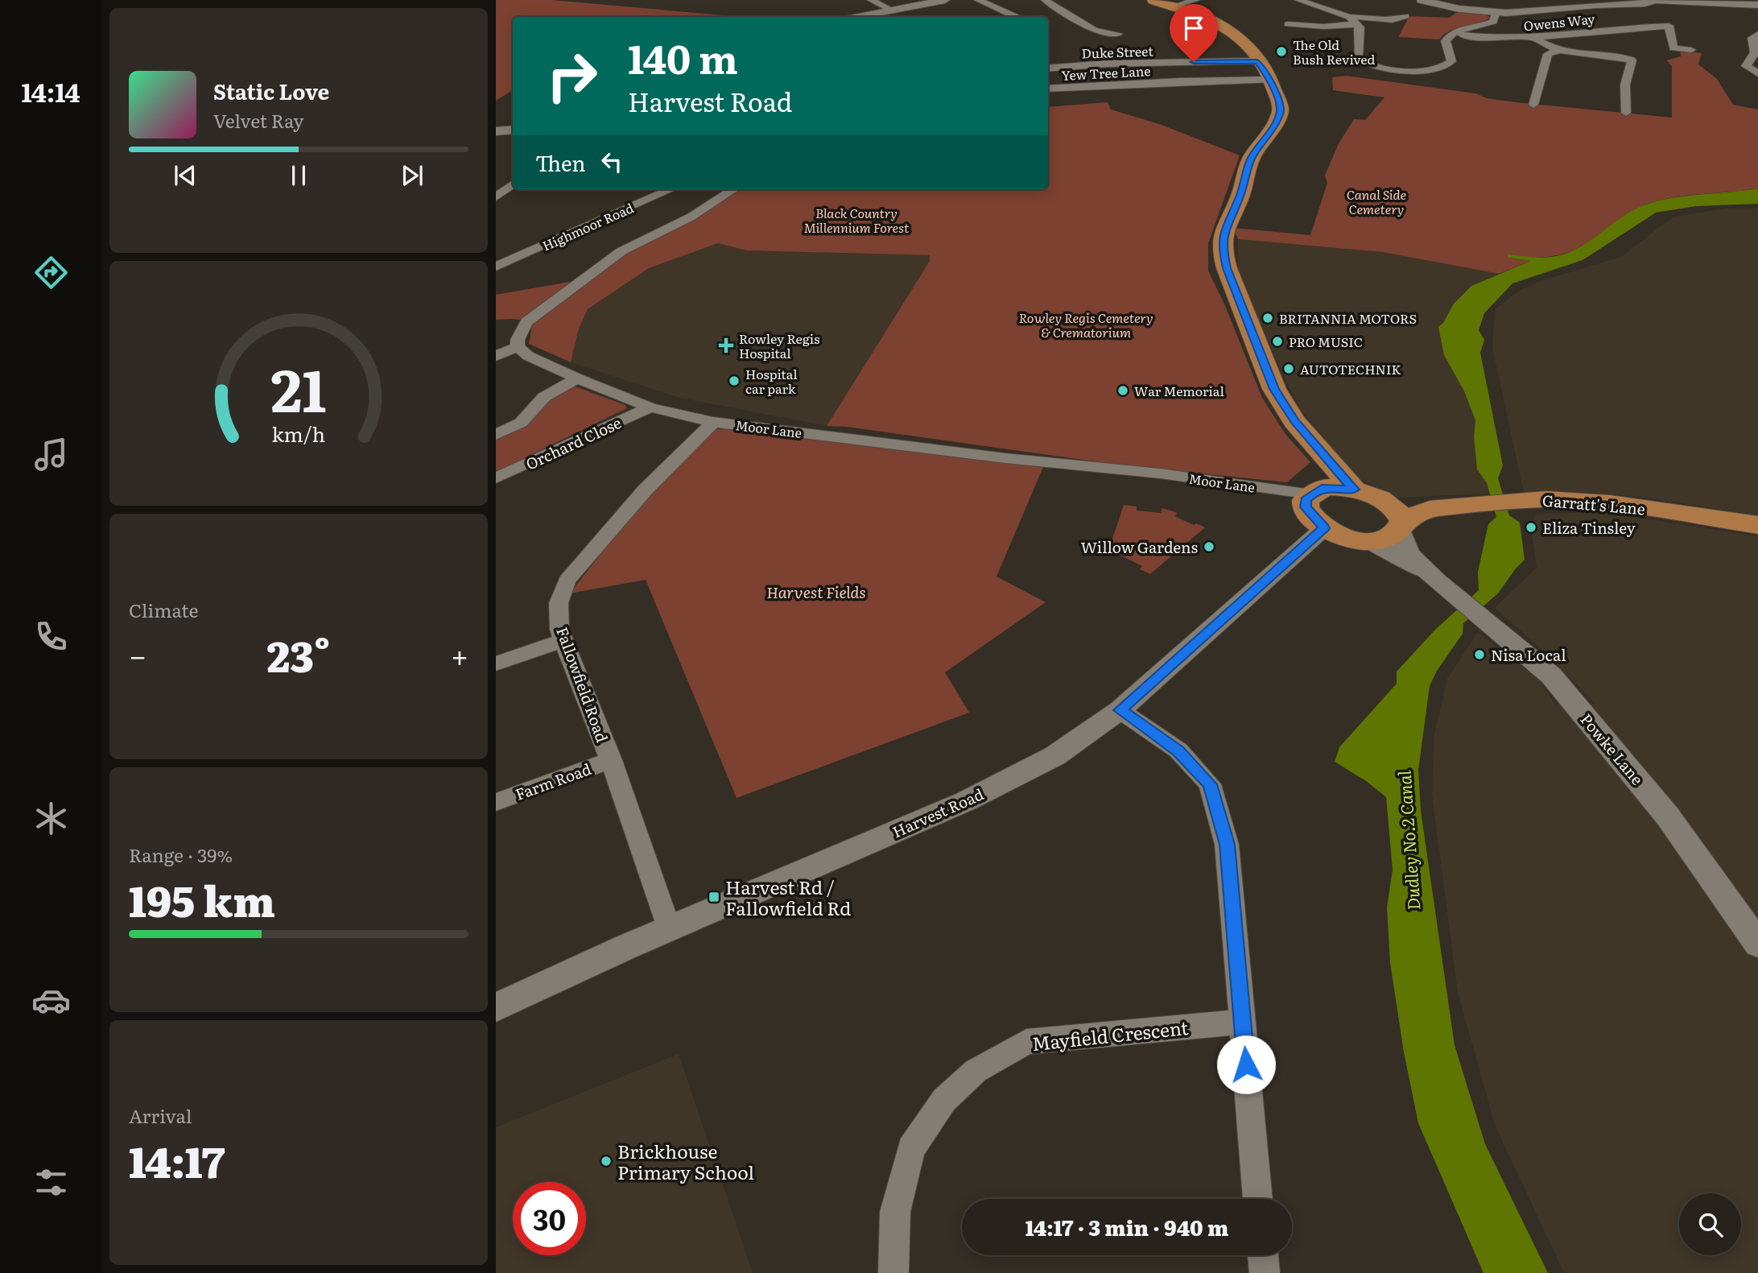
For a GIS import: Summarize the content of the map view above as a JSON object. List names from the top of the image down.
{
  "streets": {
    "main road": ["Garratt's Lane"],
    "street": [
      "Owens Way",
      "Duke Street",
      "Yew Tree Lane",
      "Highmoor Road",
      "Moor Lane",
      "Orchard Close",
      "Fallowfield Road",
      "Powke Lane",
      "Farm Road",
      "Harvest Road",
      "Mayfield Crescent"
    ]
  },
  "crossings": [
    ["Moor Lane", "Orchard Close"],
    ["Moor Lane", "Fallowfield Road"],
    ["Garratt's Lane", "Powke Lane"],
    ["Fallowfield Road", "Farm Road"],
    ["Fallowfield Road", "Harvest Road"]
  ],
  "water": ["Dudley No.2 Canal"],
  "parks": [
    "Canal Side Cemetery",
    "Black Country Millennium Forest",
    "Rowley Regis Cemetery & Crematorium",
    "Harvest Fields"
  ],
  "places": {
    "other": [
      "The Old Bush Revived",
      "BRITANNIA MOTORS",
      "PRO MUSIC",
      "AUTOTECHNIK",
      "Hospital car park",
      "War Memorial",
      "Eliza Tinsley",
      "Willow Gardens",
      "Nisa Local",
      "Brickhouse Primary School"
    ],
    "health": ["Rowley Regis Hospital"],
    "transit": ["Harvest Rd / Fallowfield Rd"]
  },
  "page": {
    "tabs": "14:14",
    "turn": ["140 m", "Harvest Road"],
    "song": ["Static Love", "Velvet Ray"],
    "then": "Then",
    "tile": [
      "Climate",
      ["Range · 39%", "195 km"],
      ["Arrival", "14:17"]
    ],
    "heat": ["−", "23°", "+"],
    "limit": "30",
    "trip": "14:17 · 3 min · 940 m",
    "gauge": ["21", "km/h"]
  }
}
